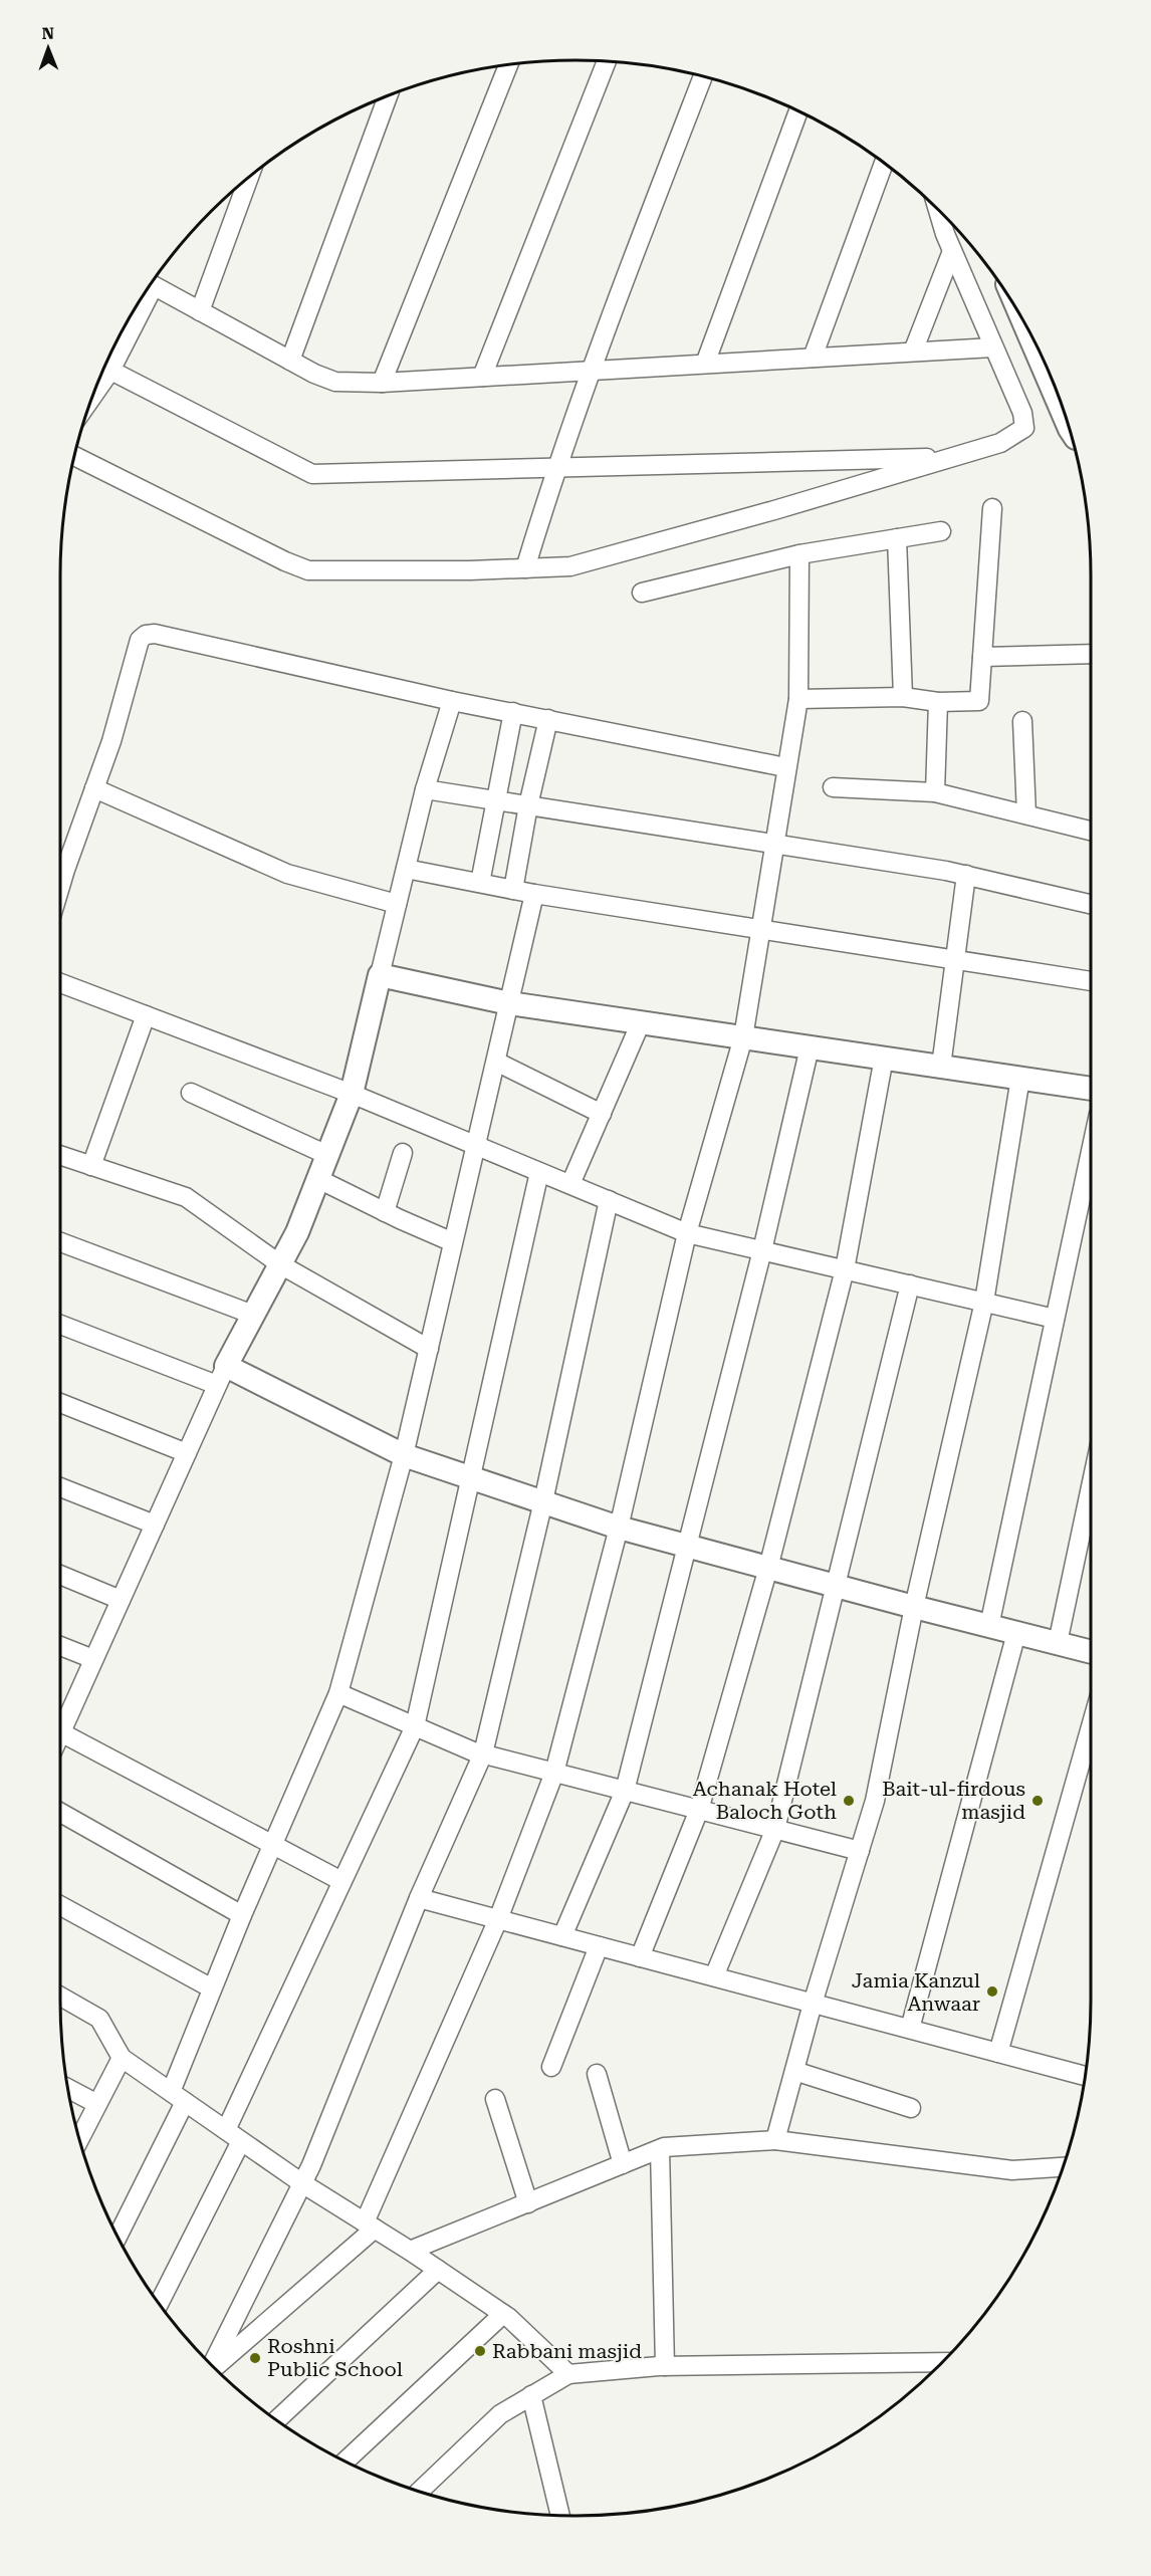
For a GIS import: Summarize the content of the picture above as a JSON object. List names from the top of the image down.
{
  "places": [
    "Achanak Hotel Baloch Goth",
    "Bait-ul-firdous masjid",
    "Jamia Kanzul Anwaar",
    "Rabbani masjid",
    "Roshni Public School"
  ],
  "north": "top"
}
